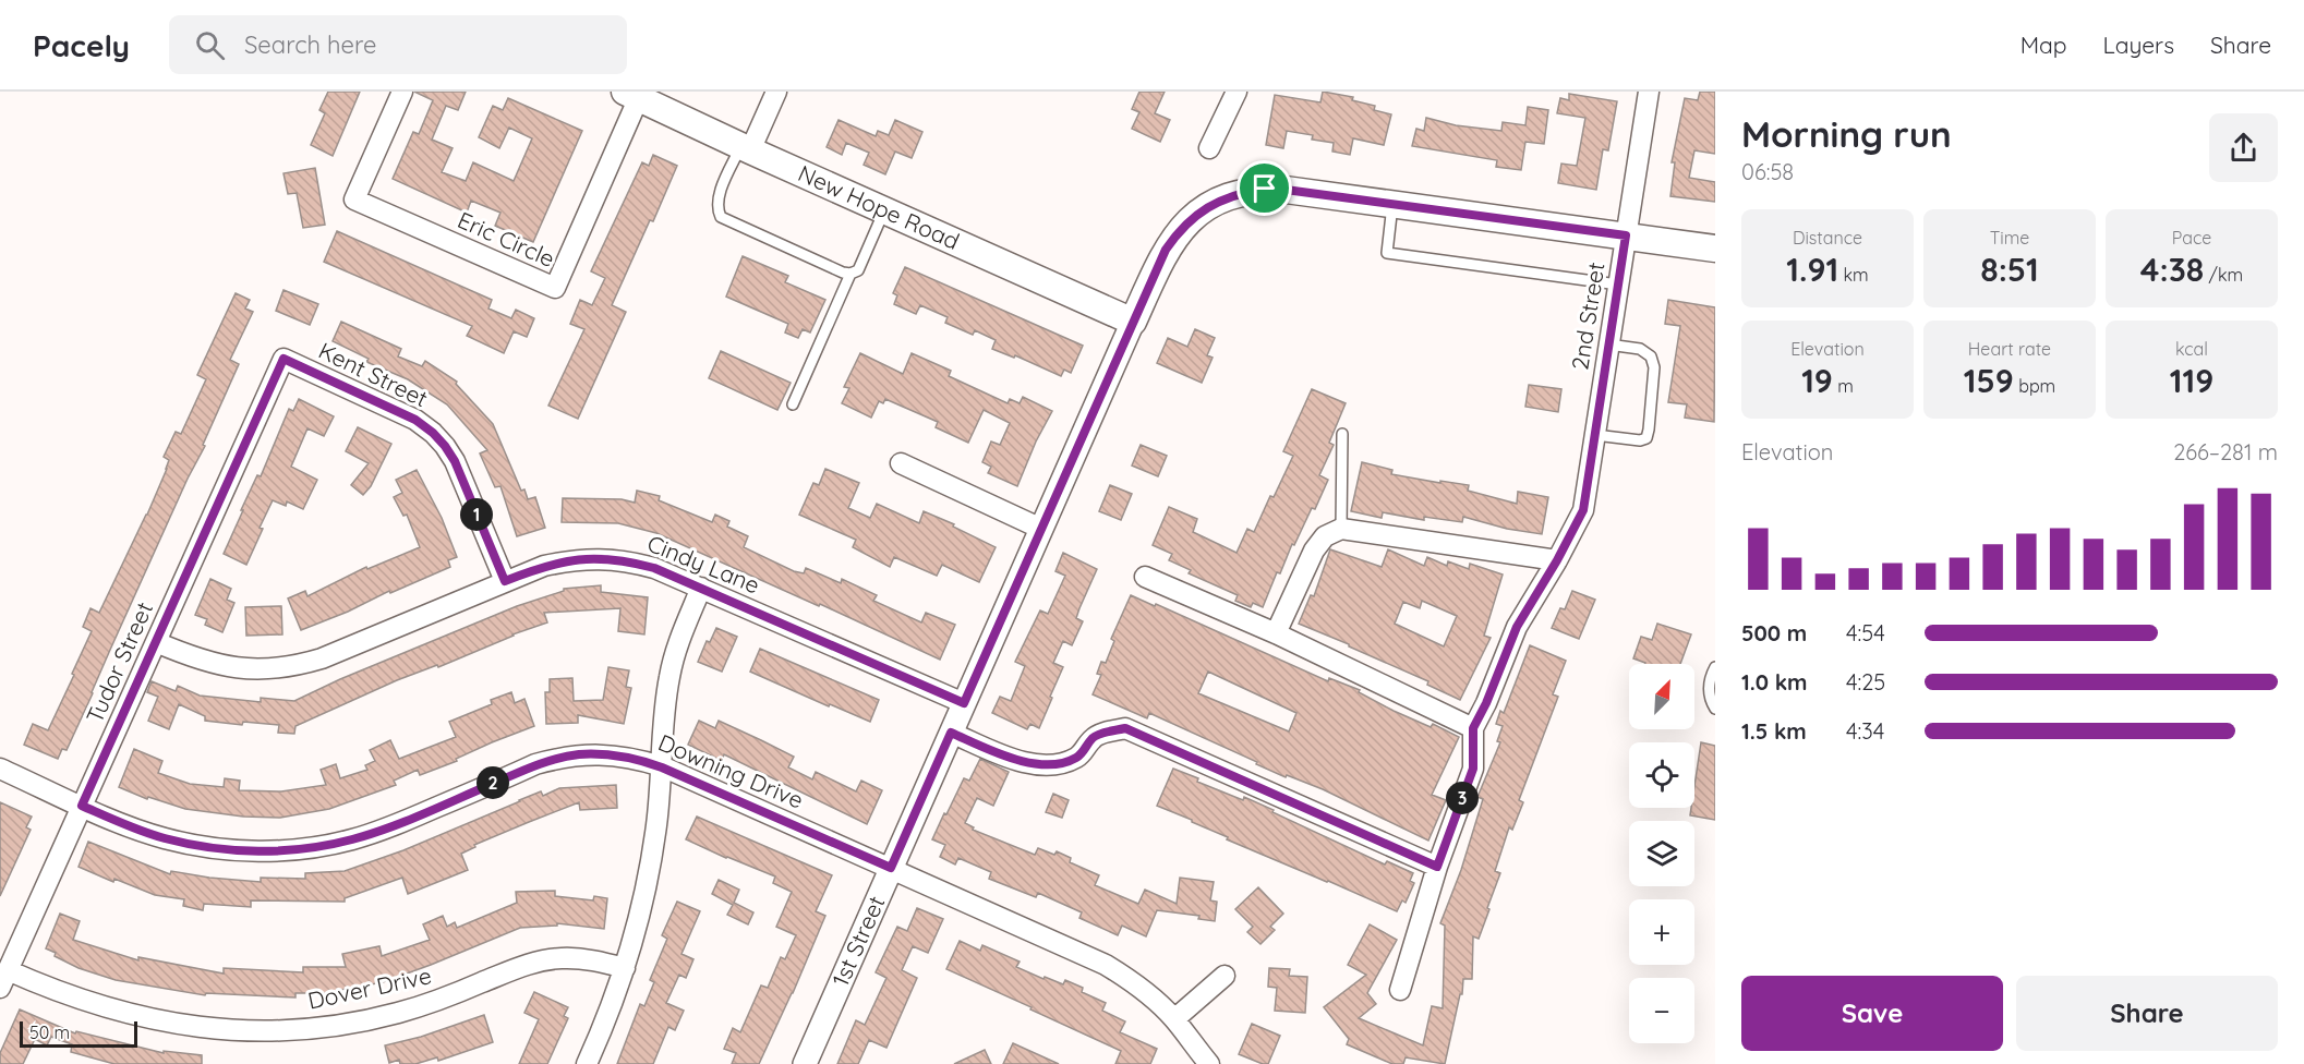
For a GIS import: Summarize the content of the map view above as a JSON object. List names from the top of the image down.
{
  "streets": {
    "main road": ["New Hope Road", "1st Street"],
    "street": [
      "Eric Circle",
      "2nd Street",
      "Kent Street",
      "Cindy Lane",
      "Tudor Street",
      "Downing Drive",
      "Dover Drive"
    ]
  },
  "crossings": [
    ["New Hope Road", "Eric Circle"],
    ["New Hope Road", "1st Street"],
    ["2nd Street", "1st Street"],
    ["Kent Street", "Cindy Lane"],
    ["Kent Street", "Tudor Street"],
    ["Cindy Lane", "Tudor Street"],
    ["Cindy Lane", "1st Street"],
    ["Tudor Street", "Downing Drive"],
    ["Tudor Street", "Dover Drive"],
    ["Downing Drive", "1st Street"]
  ],
  "scale_bar": "50 m",
  "north": "top right",
  "page": {
    "header": "Pacely",
    "search": "Search here",
    "nav": ["Map", "Layers", "Share"],
    "heading": ["Morning run", "06:58"],
    "stats": [
      ["Distance", "1.91 km"],
      ["Time", "8:51"],
      ["Pace", "4:38 /km"],
      ["Elevation", "19 m"],
      ["Heart rate", "159 bpm"],
      ["kcal", "119"]
    ],
    "chart": ["Elevation", "266–281 m"],
    "pins": ["1", "2", "3"],
    "list": [
      {
        "name": "500 m",
        "note": "4:54"
      },
      {
        "name": "1.0 km",
        "note": "4:25"
      },
      {
        "name": "1.5 km",
        "note": "4:34"
      }
    ],
    "map_buttons": ["+", "−"],
    "buttons": ["Save", "Share"],
    "scale": "50 m"
  }
}
